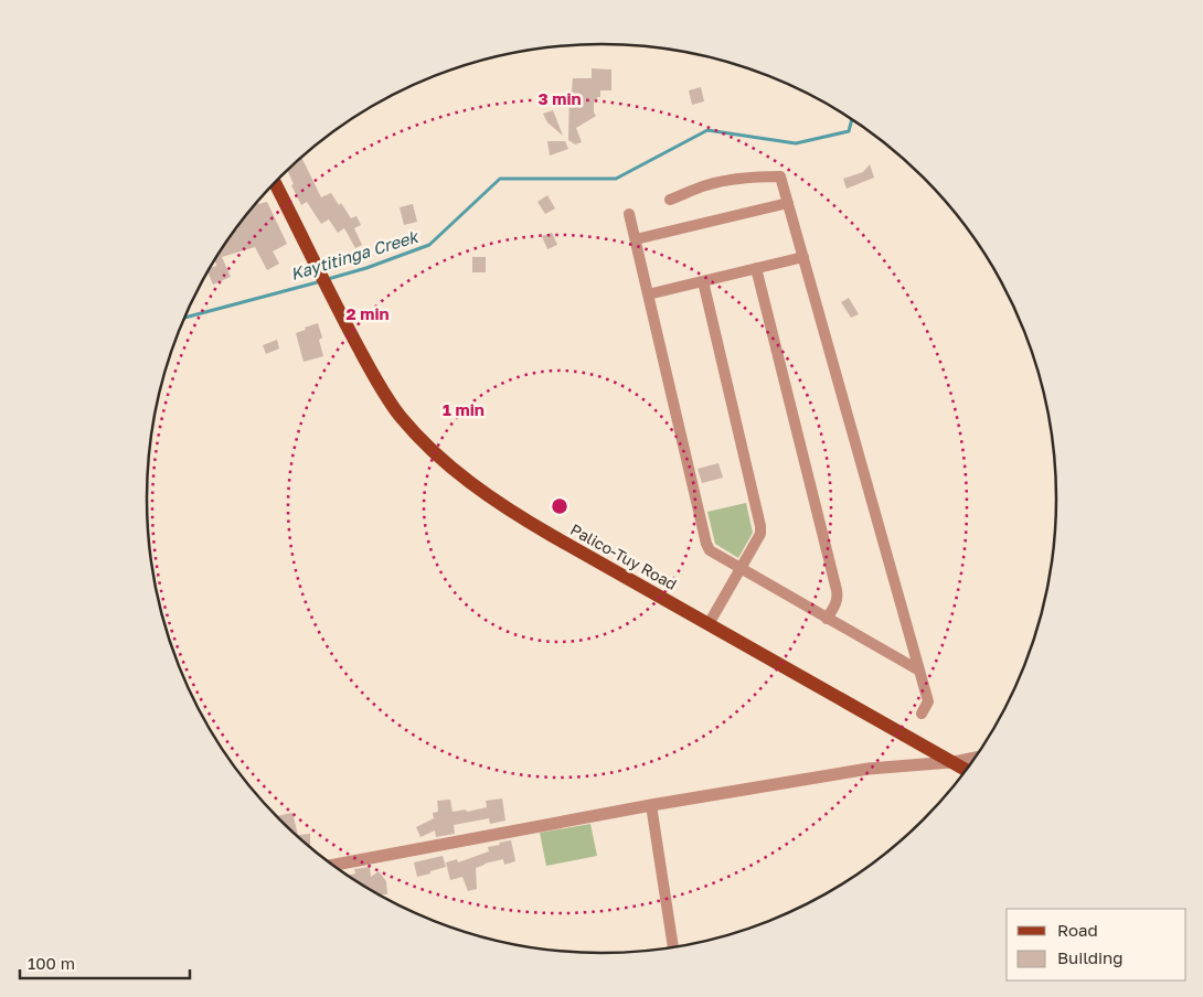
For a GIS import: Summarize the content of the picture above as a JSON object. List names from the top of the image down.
{
  "streets": {
    "main road": ["Palico-Tuy Road"]
  },
  "water": ["Kaytitinga Creek"],
  "legend": ["Road", "Building"],
  "scale_bar": "100 m",
  "rings": ["3 min", "2 min", "1 min"]
}
